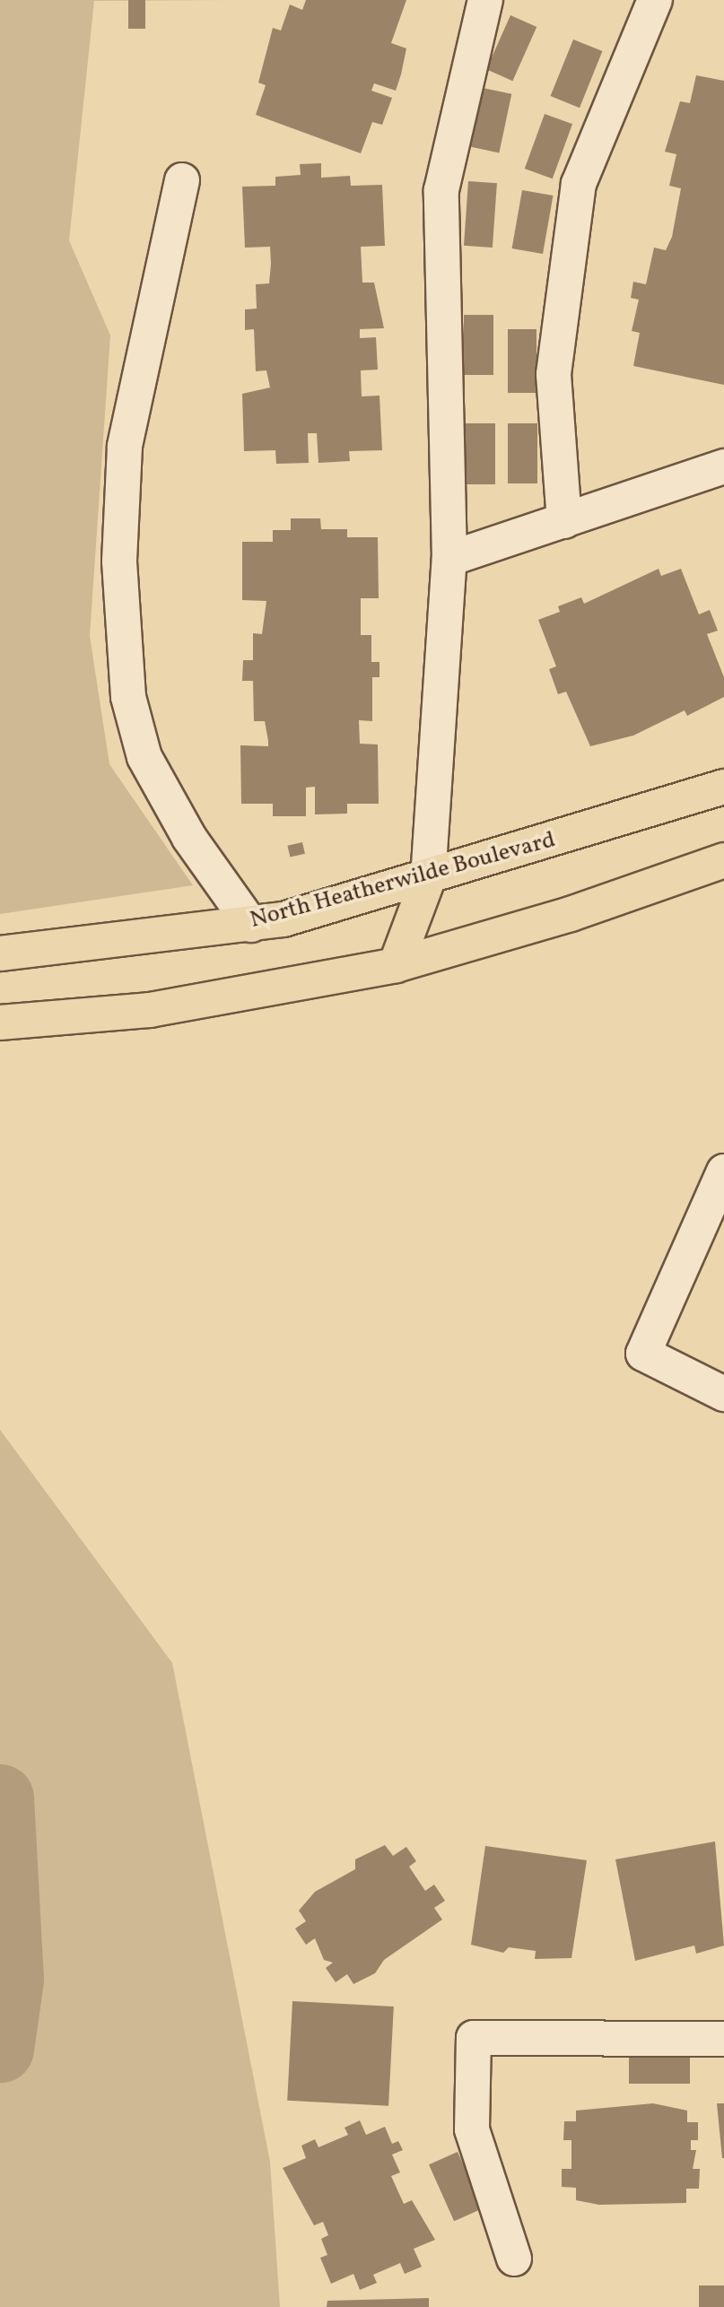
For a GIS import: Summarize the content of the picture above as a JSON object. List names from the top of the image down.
{
  "streets": {
    "main road": ["North Heatherwilde Boulevard"]
  }
}
